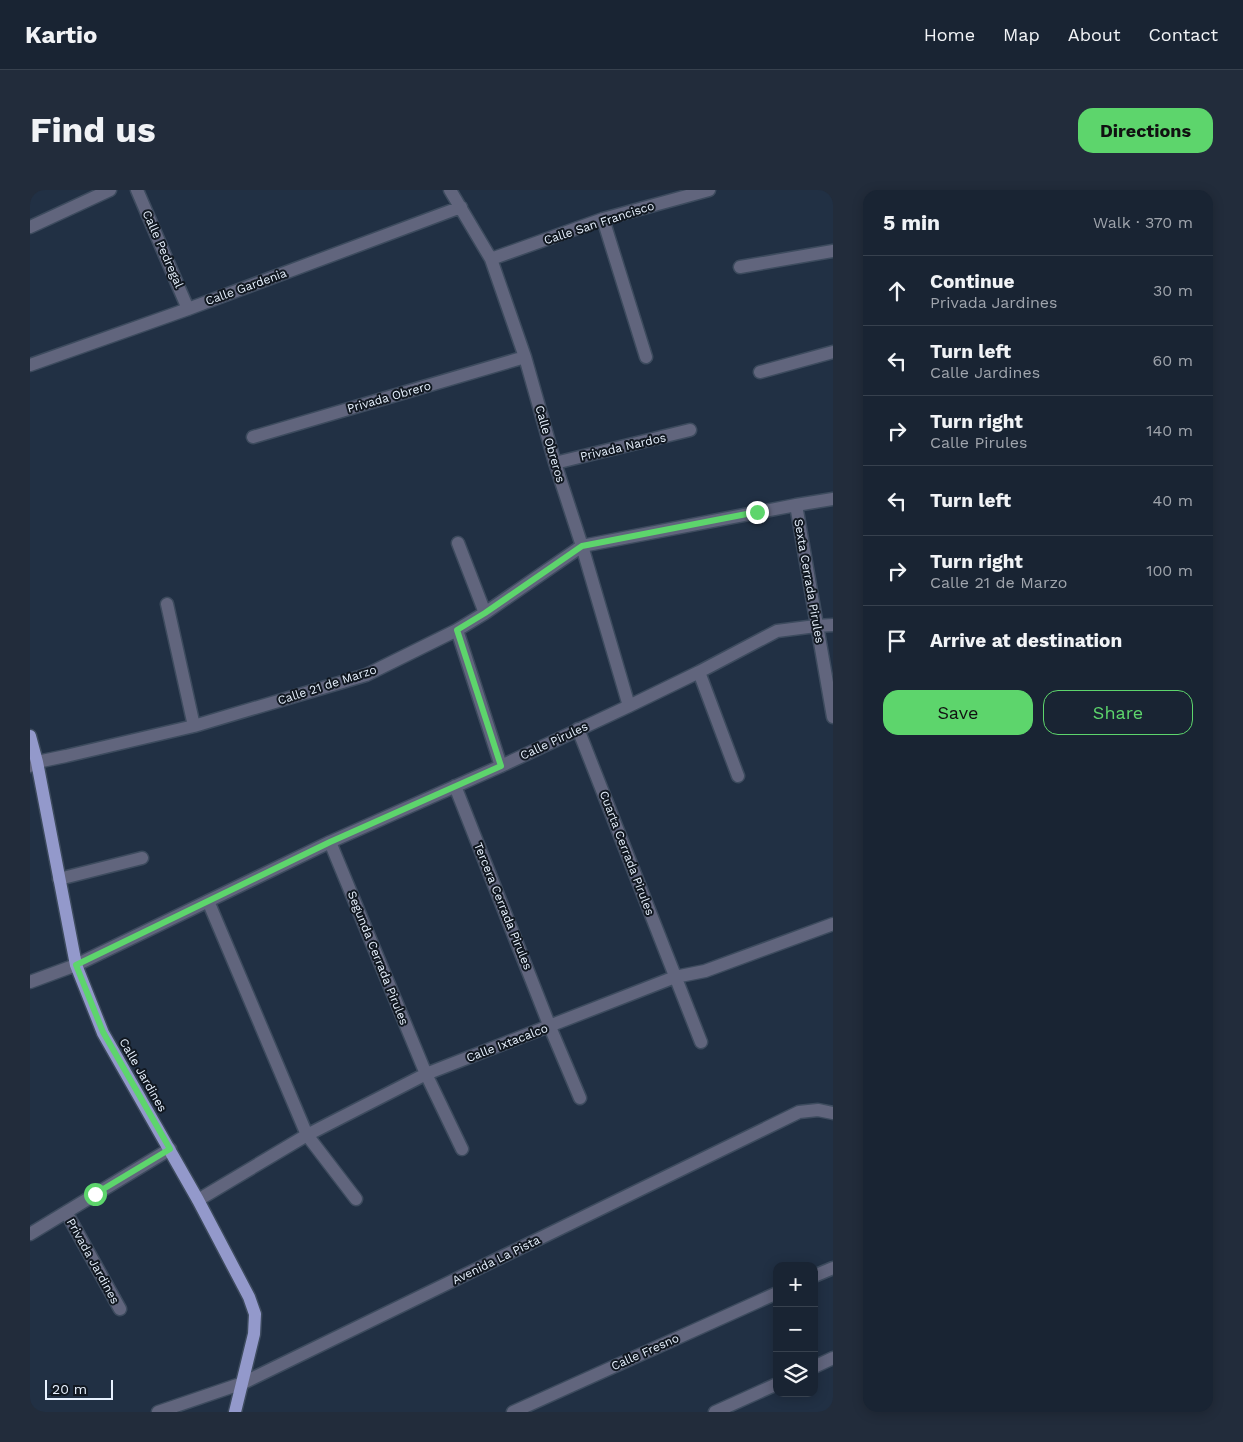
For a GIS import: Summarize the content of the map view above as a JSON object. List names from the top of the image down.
{
  "streets": {
    "main road": ["Calle Jardines"],
    "street": [
      "Calle San Francisco",
      "Calle Pedregal",
      "Calle Gardenia",
      "Privada Obrero",
      "Calle Obreros",
      "Privada Nardos",
      "Sexta Cerrada Pirules",
      "Calle 21 de Marzo",
      "Calle Pirules",
      "Cuarta Cerrada Pirules",
      "Tercera Cerrada Pirules",
      "Segunda Cerrada Pirules",
      "Calle Ixtacalco",
      "Avenida La Pista",
      "Privada Jardines",
      "Calle Fresno"
    ]
  },
  "crossings": [
    ["Calle San Francisco", "Calle Obreros"],
    ["Calle Pedregal", "Calle Gardenia"],
    ["Calle Gardenia", "Calle Obreros"],
    ["Privada Obrero", "Calle Obreros"],
    ["Calle Obreros", "Privada Nardos"],
    ["Calle Obreros", "Calle 21 de Marzo"],
    ["Calle Obreros", "Calle Pirules"],
    ["Sexta Cerrada Pirules", "Calle 21 de Marzo"],
    ["Sexta Cerrada Pirules", "Calle Pirules"],
    ["Calle 21 de Marzo", "Calle Jardines"],
    ["Calle Pirules", "Cuarta Cerrada Pirules"],
    ["Calle Pirules", "Tercera Cerrada Pirules"],
    ["Calle Pirules", "Segunda Cerrada Pirules"],
    ["Calle Pirules", "Calle Jardines"],
    ["Cuarta Cerrada Pirules", "Calle Ixtacalco"],
    ["Tercera Cerrada Pirules", "Calle Ixtacalco"],
    ["Segunda Cerrada Pirules", "Calle Ixtacalco"],
    ["Calle Ixtacalco", "Calle Jardines"],
    ["Calle Jardines", "Avenida La Pista"],
    ["Calle Jardines", "Privada Jardines"]
  ],
  "scale_bar": "20 m",
  "page": {
    "header": "Kartio",
    "nav": [
      "Home",
      "Map",
      "About",
      "Contact"
    ],
    "buttons": [
      "Directions",
      ["Save", "Share"]
    ],
    "title": "Find us",
    "heading": ["5 min", "Walk · 370 m"],
    "list": [
      ["Continue", "Privada Jardines", "30 m"],
      ["Turn left", "Calle Jardines", "60 m"],
      ["Turn right", "Calle Pirules", "140 m"],
      ["Turn left", "40 m"],
      ["Turn right", "Calle 21 de Marzo", "100 m"],
      "Arrive at destination"
    ],
    "map_buttons": ["+", "−"],
    "scale": "20 m"
  }
}
